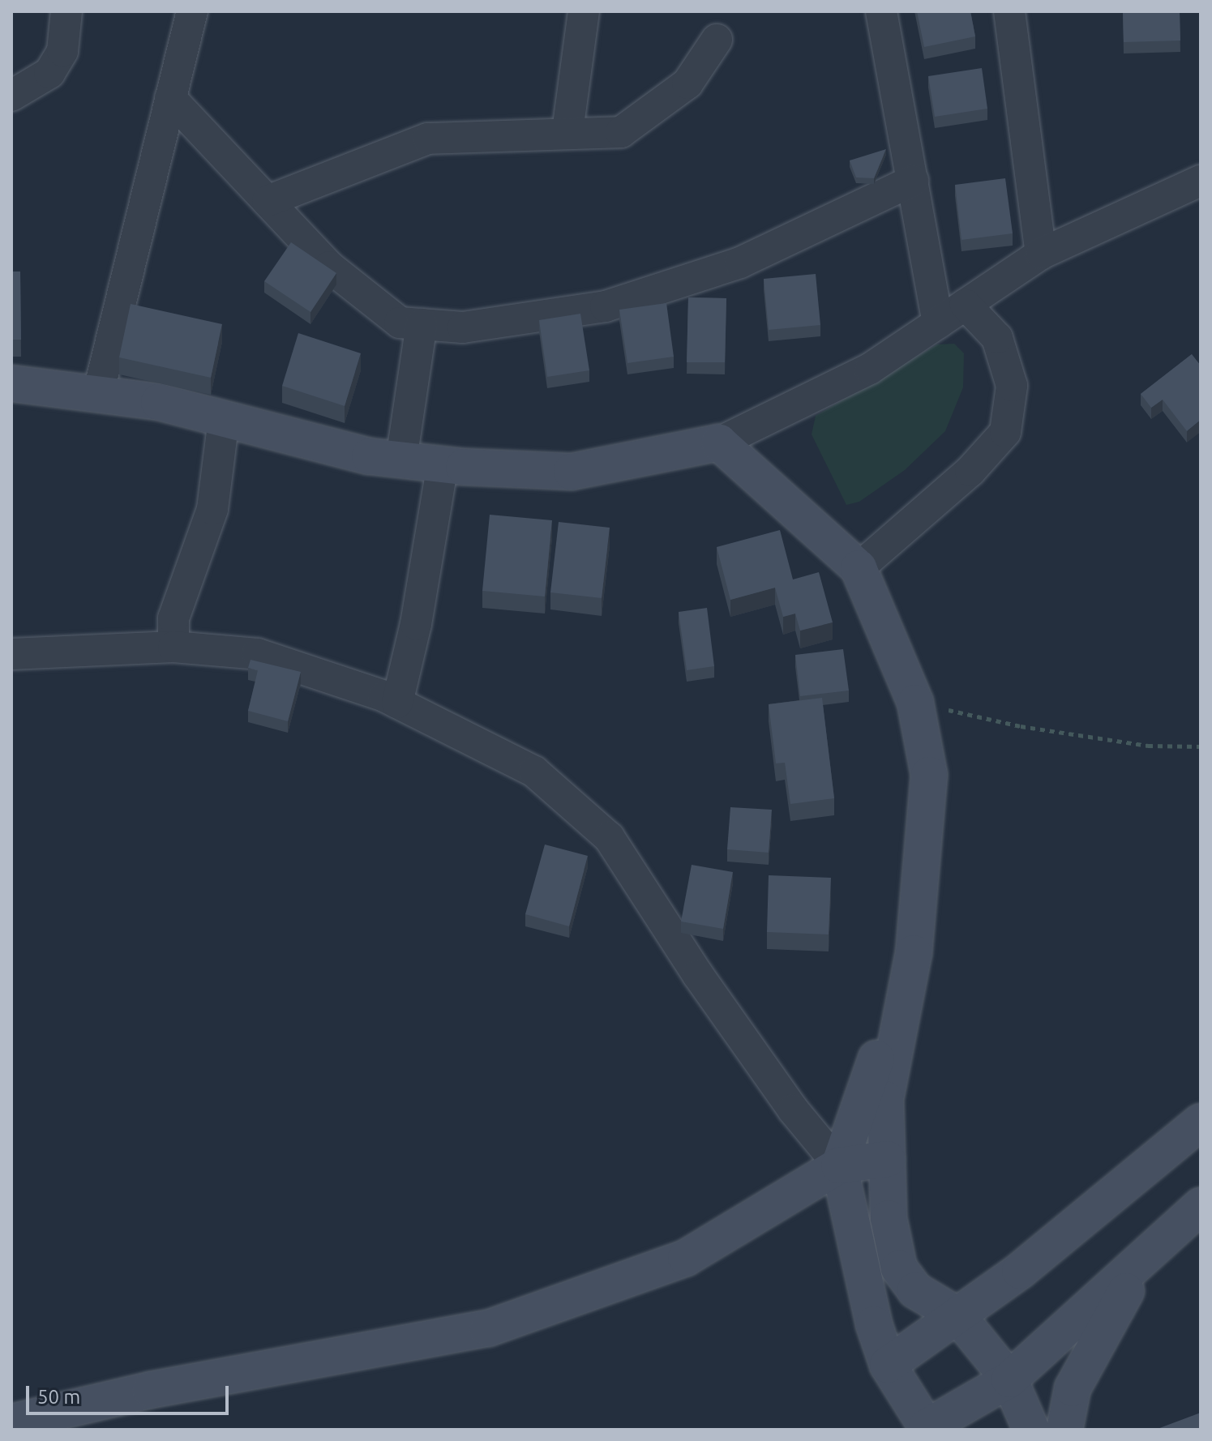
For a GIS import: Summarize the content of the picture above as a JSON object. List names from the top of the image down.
{
  "scale_bar": "50 m"
}
